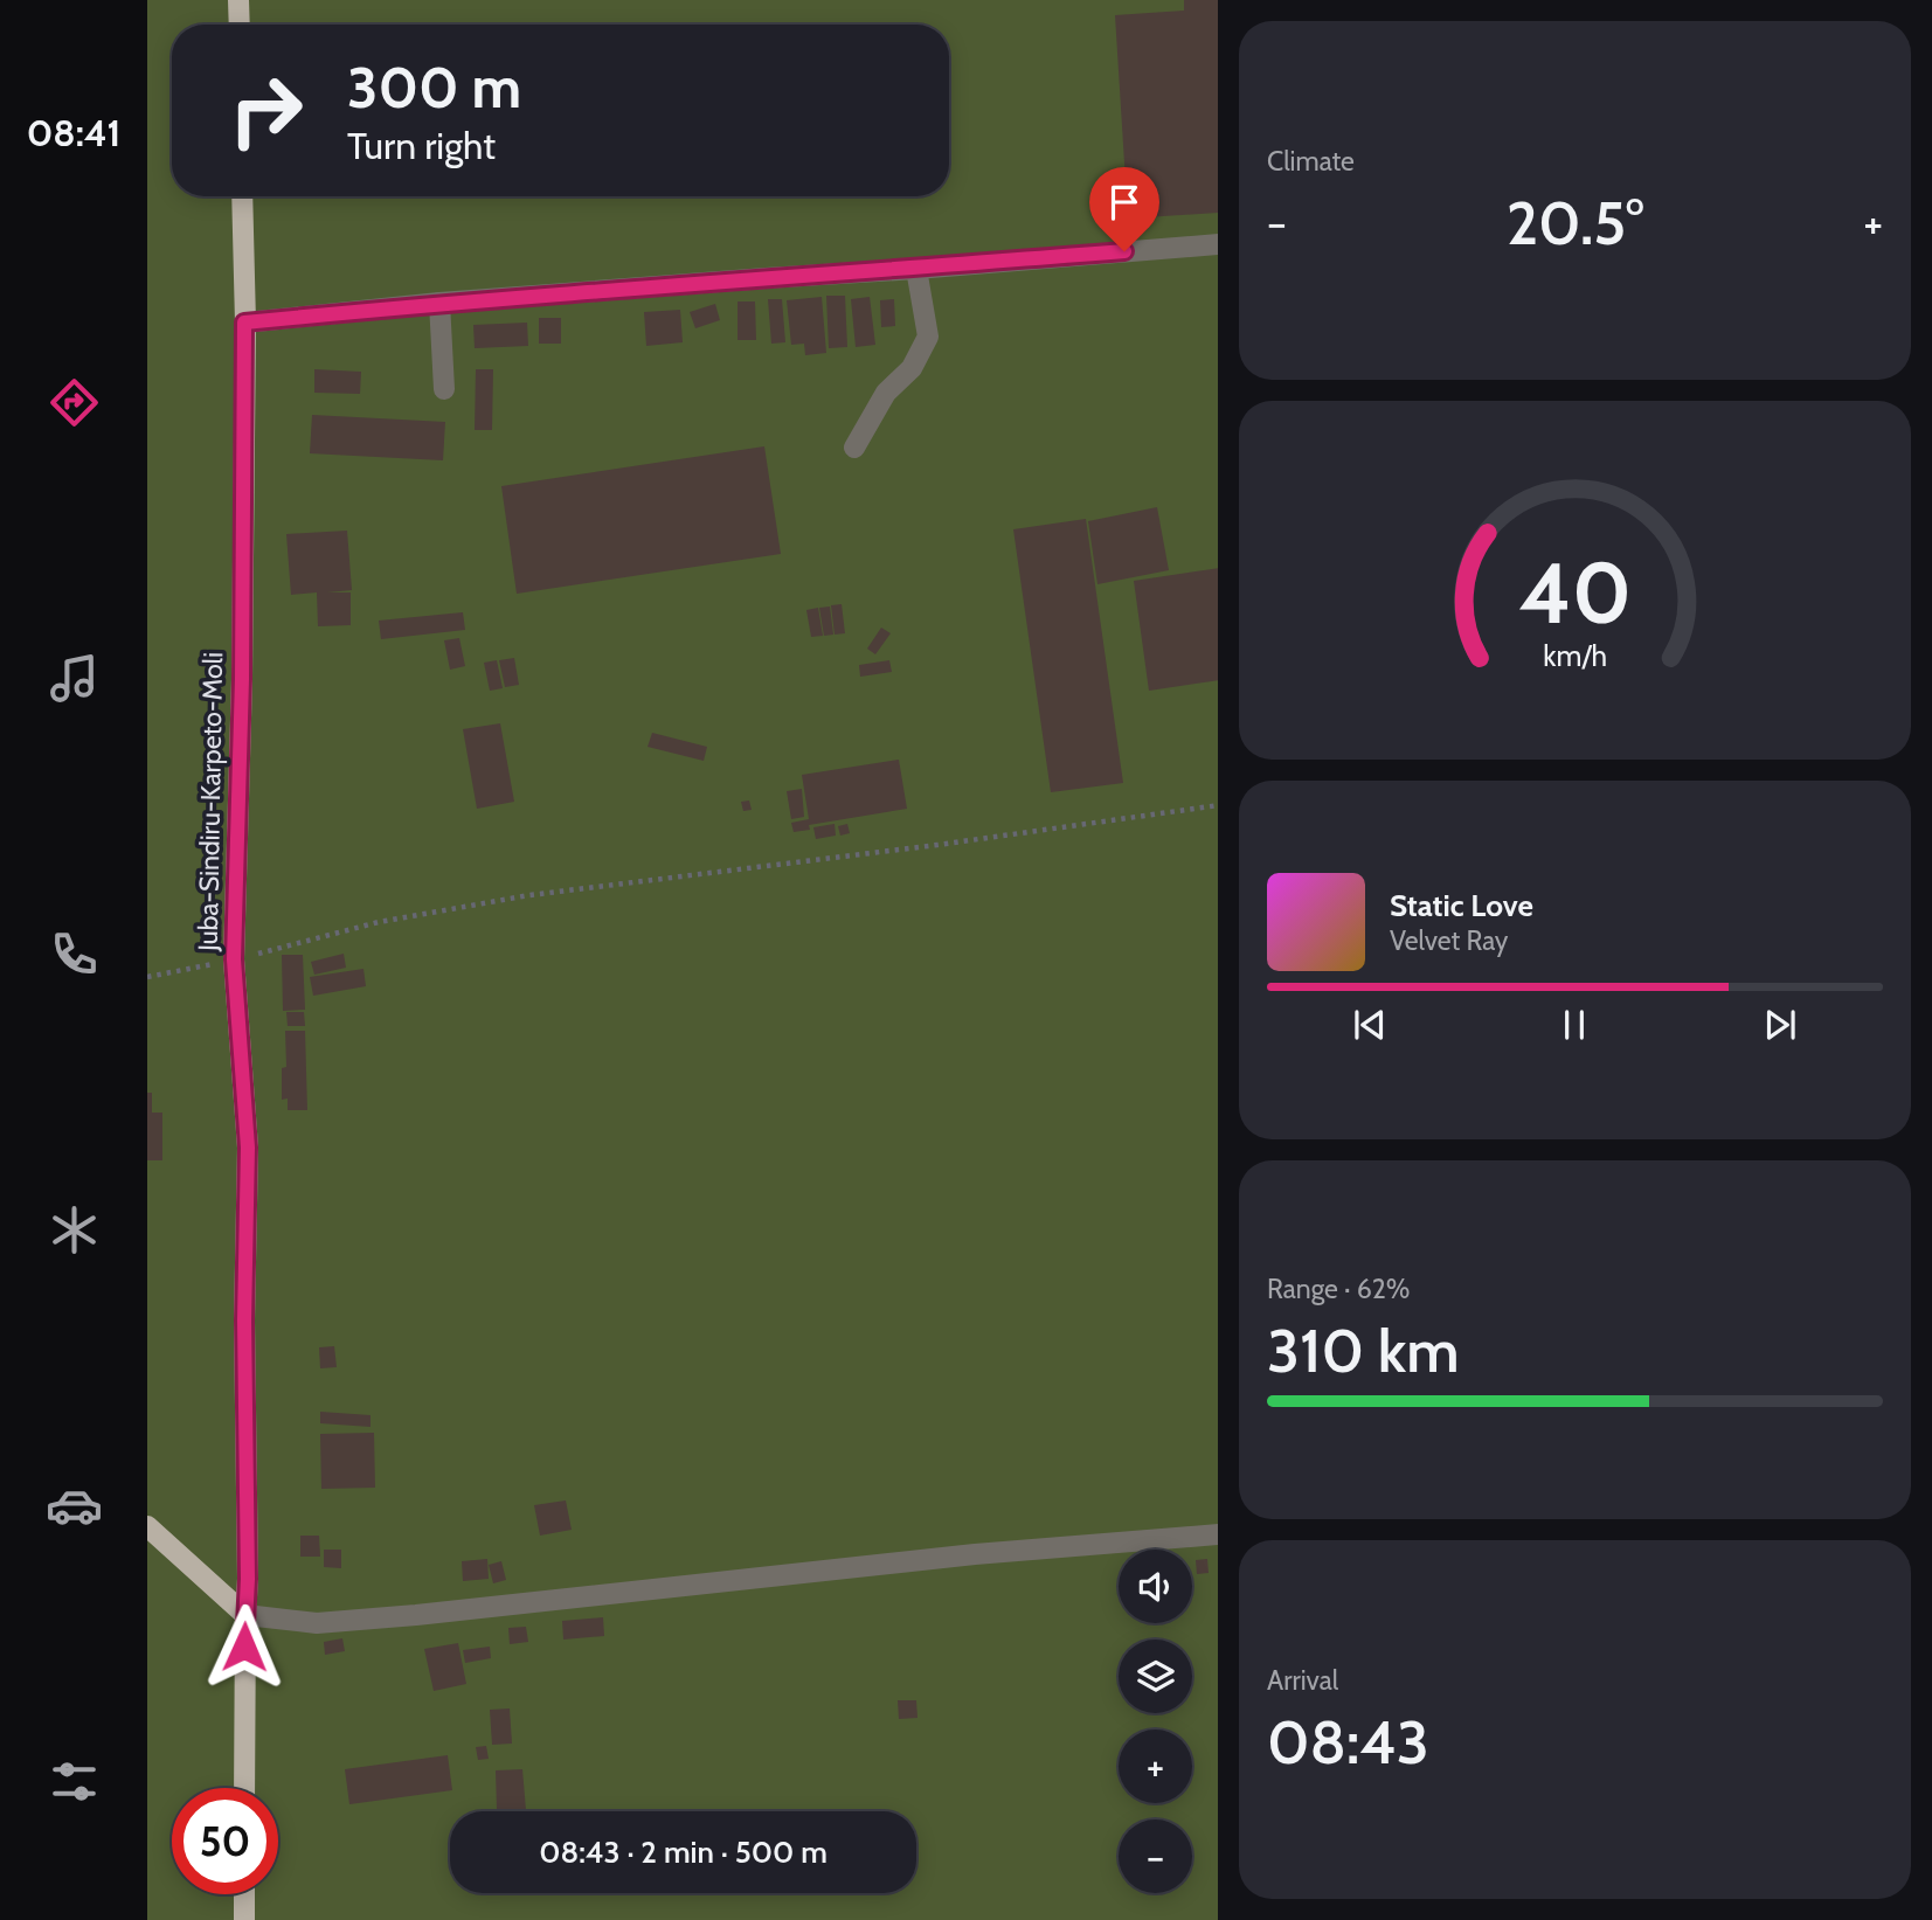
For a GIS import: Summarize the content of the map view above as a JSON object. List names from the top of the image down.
{
  "streets": {
    "main road": ["Juba-Sindiru-Karpeto-Moli"]
  },
  "page": {
    "tabs": "08:41",
    "tile": [
      "Climate",
      ["Range · 62%", "310 km"],
      ["Arrival", "08:43"]
    ],
    "turn": ["300 m", "Turn right"],
    "heat": ["−", "20.5°", "+"],
    "song": ["Static Love", "Velvet Ray"],
    "map_buttons": ["+", "−"],
    "limit": "50",
    "trip": "08:43 · 2 min · 500 m",
    "gauge": ["40", "km/h"]
  }
}
